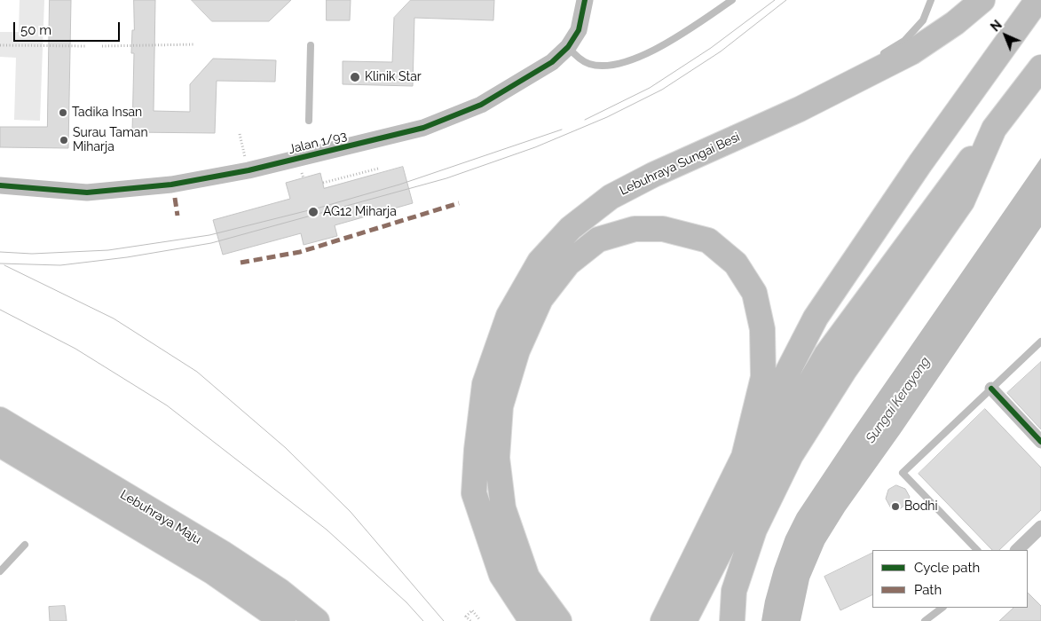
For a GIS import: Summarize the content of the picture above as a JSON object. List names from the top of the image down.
{
  "streets": {
    "highway": ["Lebuhraya Sungai Besi", "Lebuhraya Maju"],
    "street": ["Jalan 1/93"]
  },
  "water": ["Sungai Kerayong"],
  "places": [
    "Klinik Star",
    "Tadika Insan",
    "Surau Taman Miharja",
    "AG12 Miharja",
    "Bodhi"
  ],
  "legend": ["Cycle path", "Path"],
  "scale_bar": "50 m",
  "north": "top left"
}
